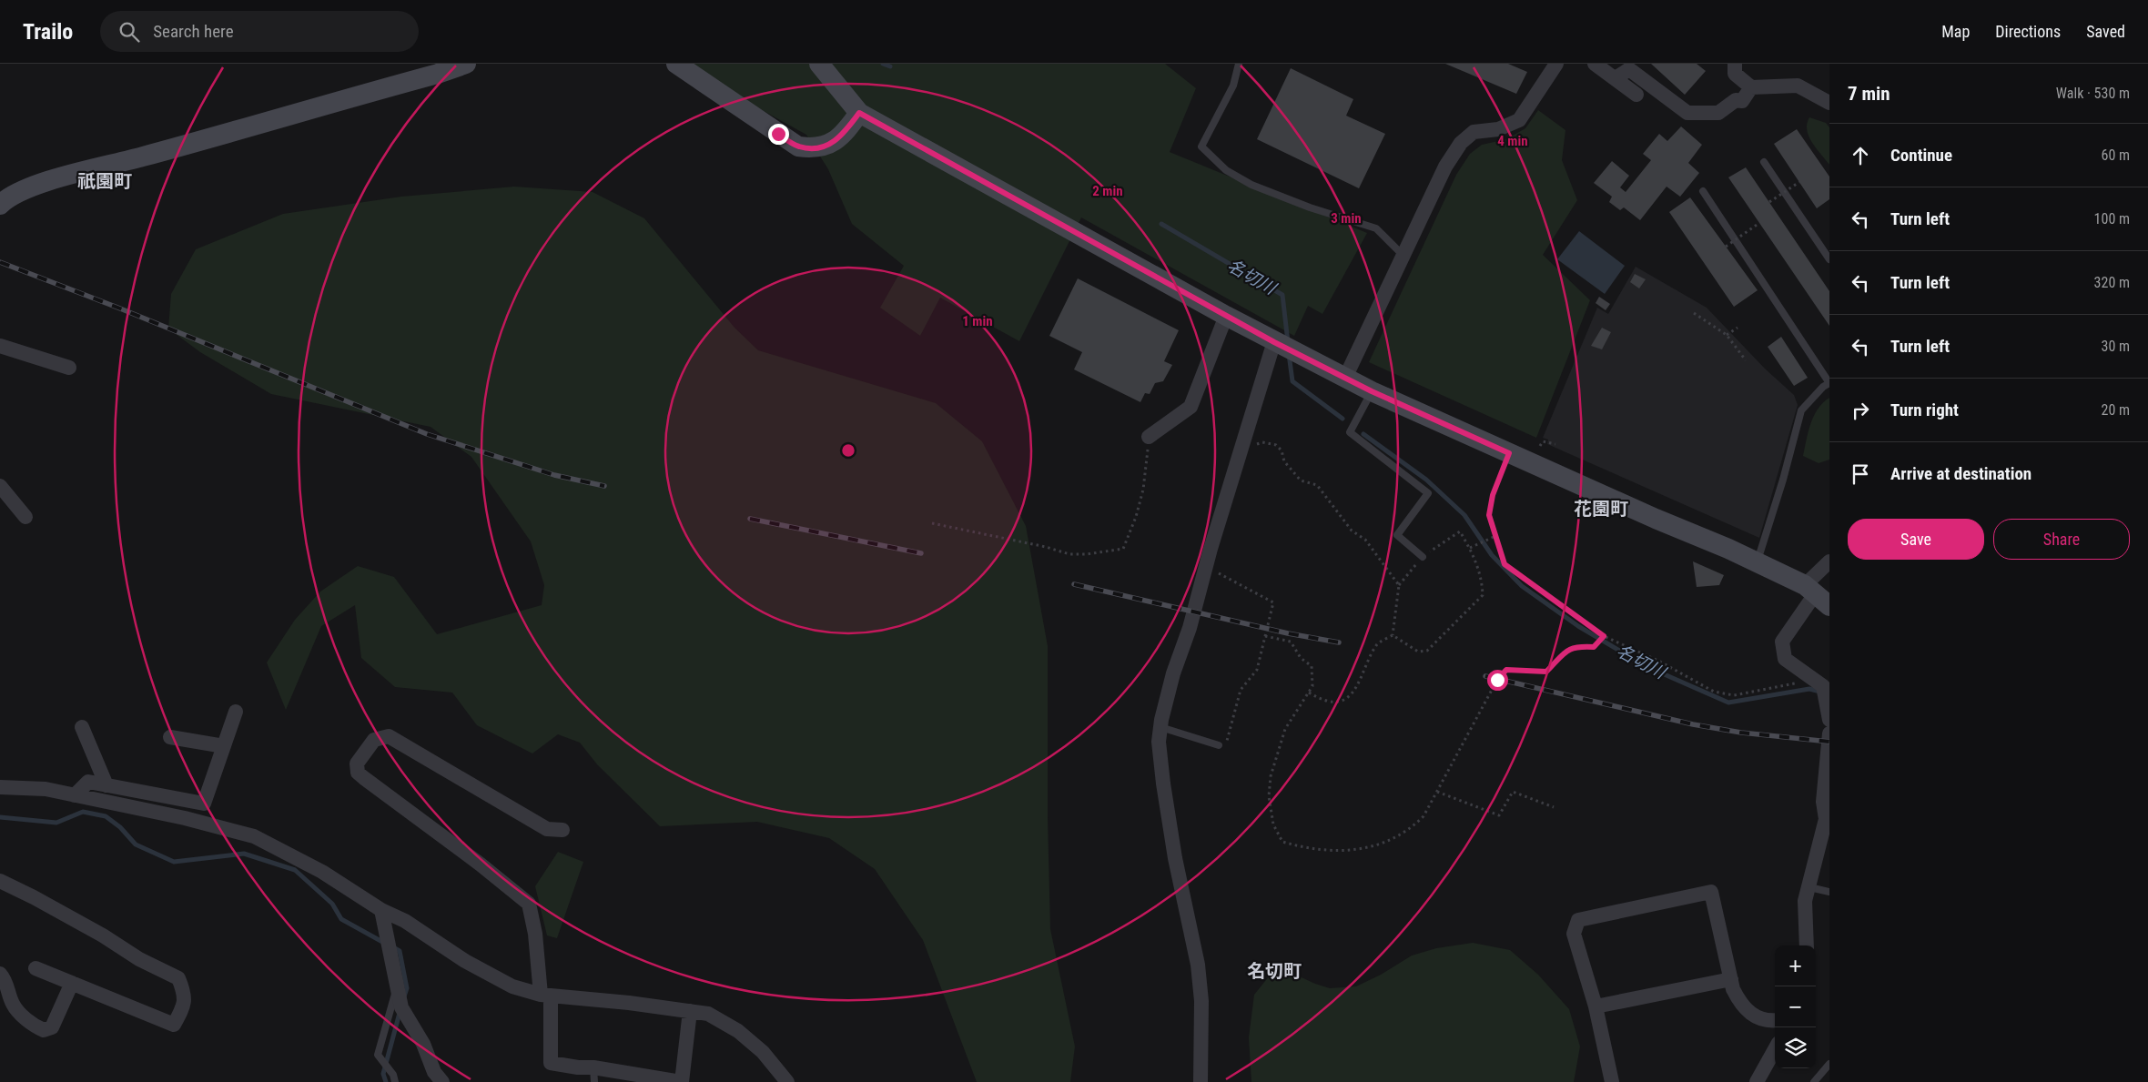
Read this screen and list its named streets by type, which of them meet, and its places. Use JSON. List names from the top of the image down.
{
  "districts": ["祇園町", "花園町", "名切町"],
  "water": ["名切川"],
  "page": {
    "header": "Trailo",
    "search": "Search here",
    "nav": ["Map", "Directions", "Saved"],
    "heading": ["7 min", "Walk · 530 m"],
    "list": [
      ["Continue", "60 m"],
      ["Turn left", "100 m"],
      ["Turn left", "320 m"],
      ["Turn left", "30 m"],
      ["Turn right", "20 m"],
      "Arrive at destination"
    ],
    "buttons": ["Save", "Share"],
    "map_buttons": ["+", "−"]
  },
  "rings": [
    "4 min",
    "2 min",
    "3 min",
    "1 min"
  ]
}
